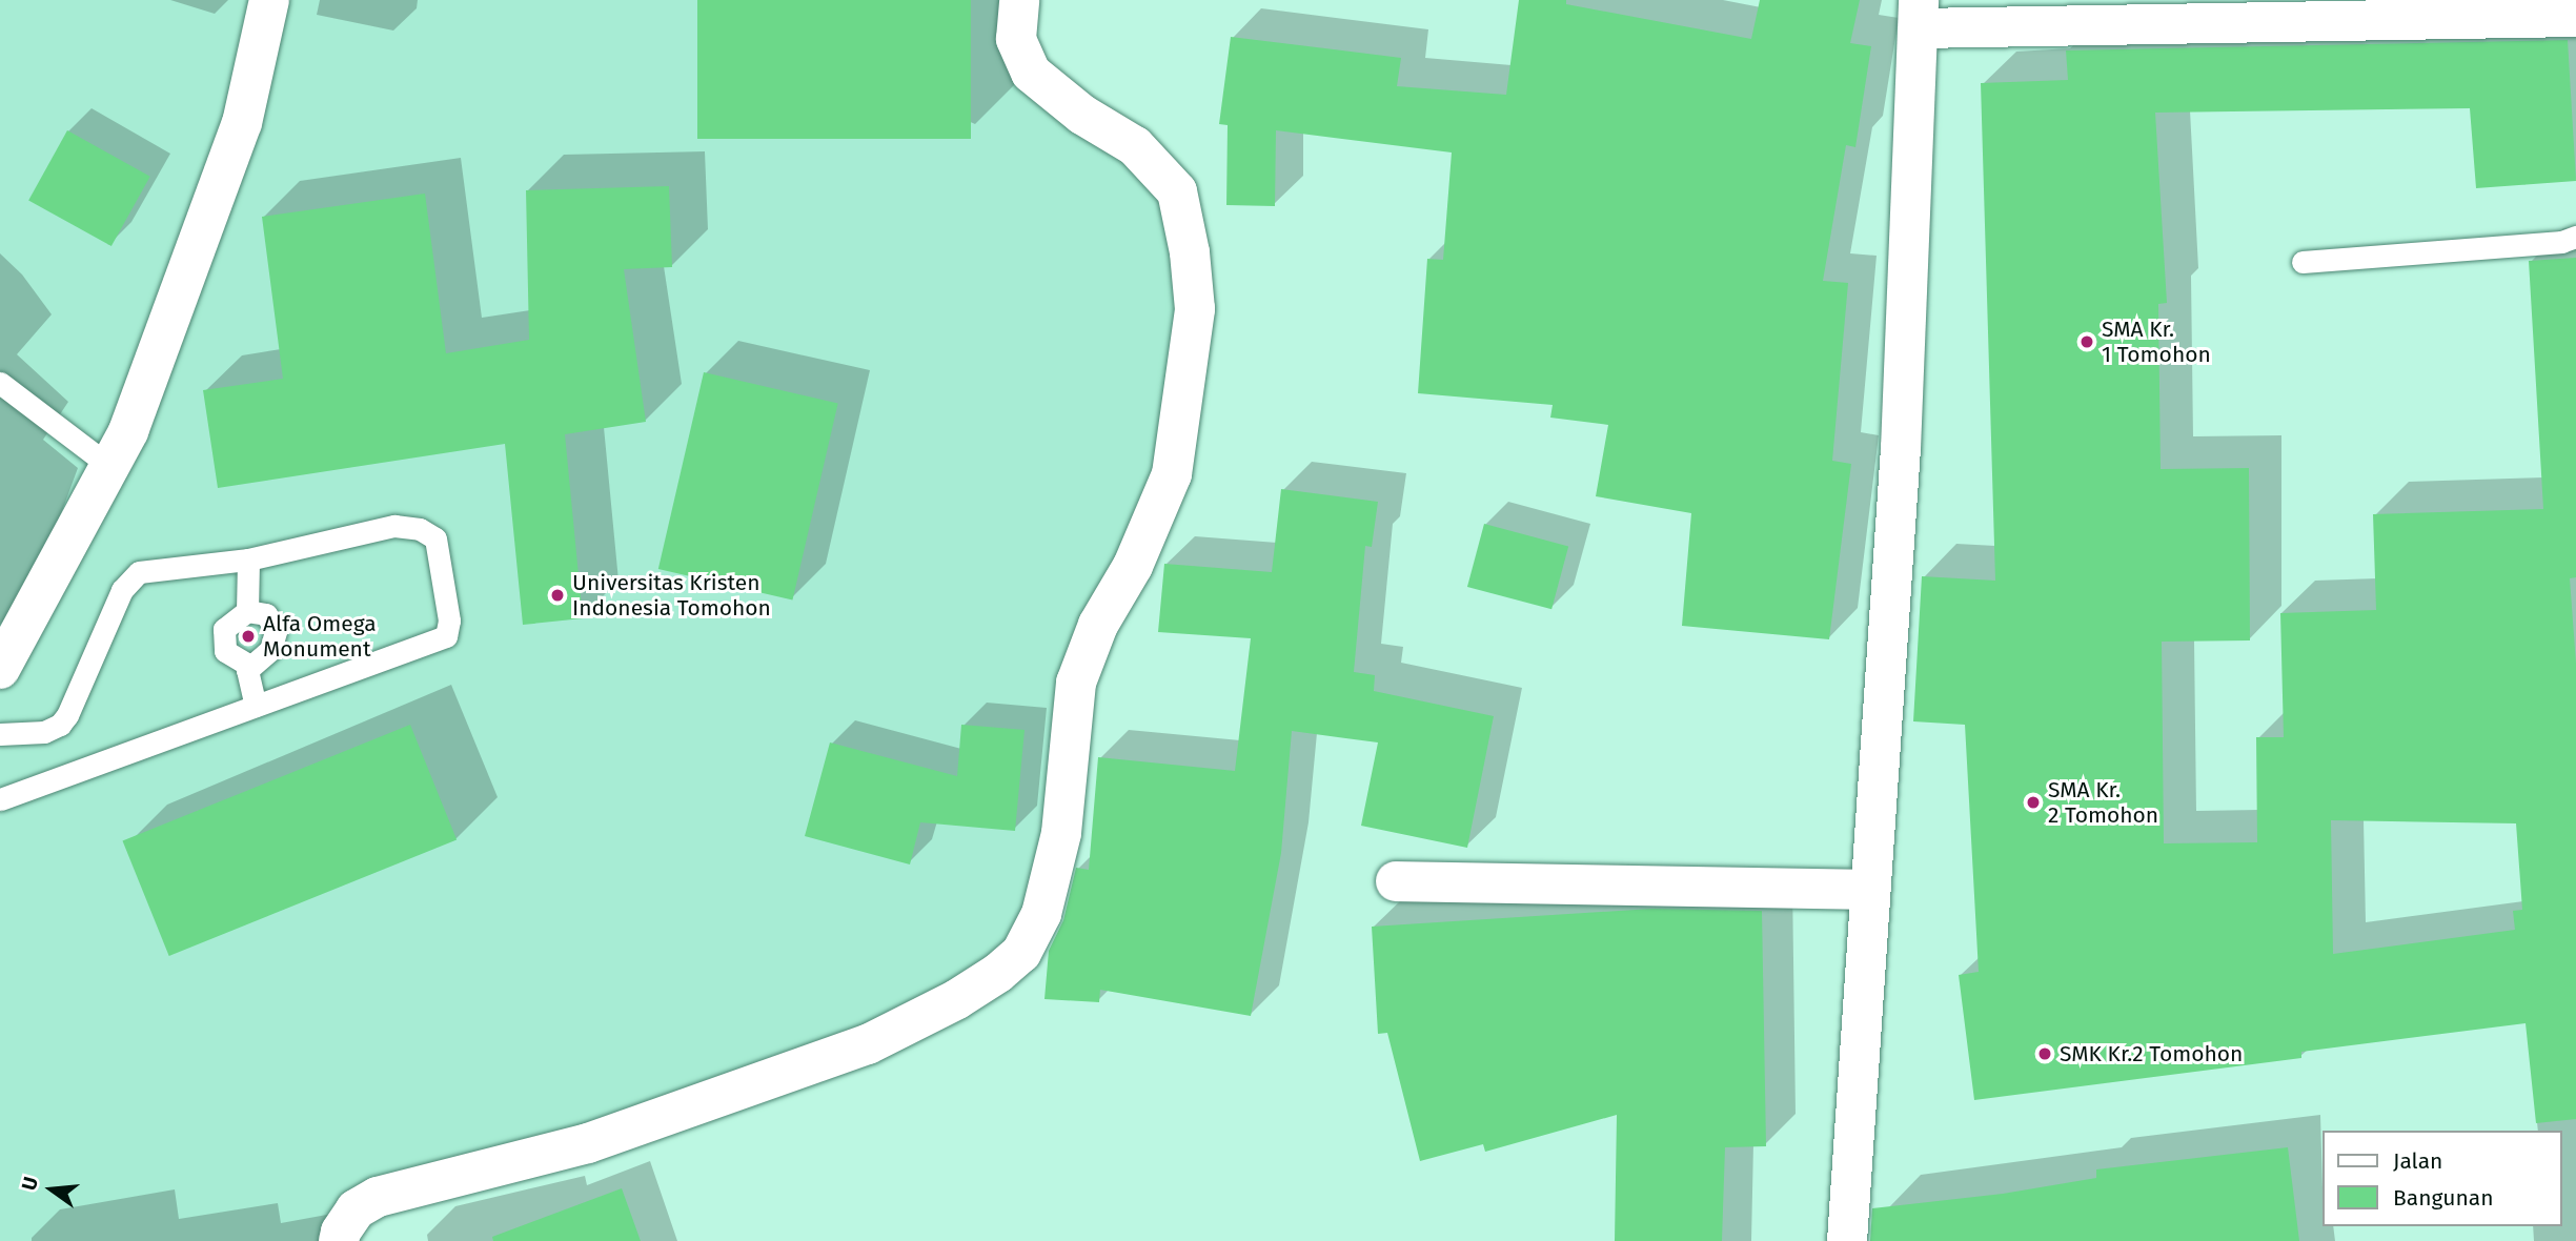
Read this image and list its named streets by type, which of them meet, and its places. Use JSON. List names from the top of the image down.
{
  "places": [
    "SMA Kr. 1 Tomohon",
    "Universitas Kristen Indonesia Tomohon",
    "Alfa Omega Monument",
    "SMA Kr. 2 Tomohon",
    "SMK Kr.2 Tomohon"
  ],
  "legend": ["Jalan", "Bangunan"],
  "north": "left"
}
